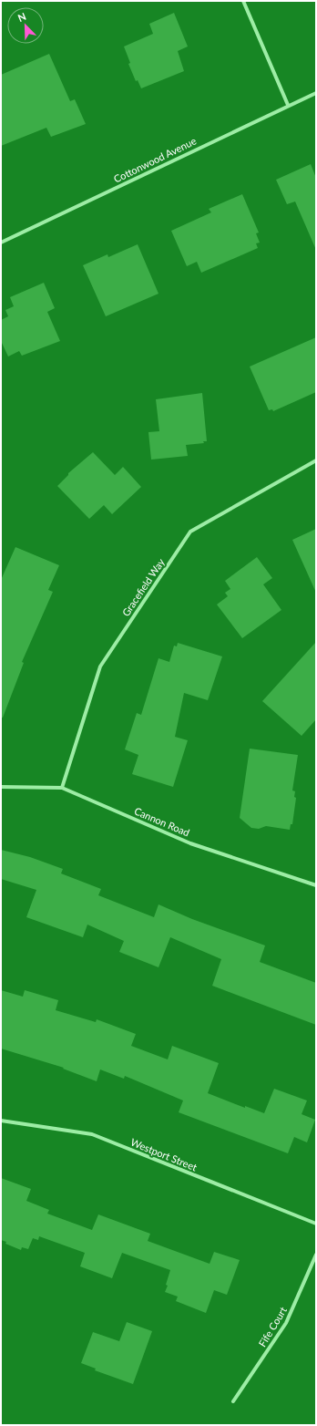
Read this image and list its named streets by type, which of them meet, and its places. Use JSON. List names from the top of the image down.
{
  "streets": {
    "street": [
      "Cottonwood Avenue",
      "Gracefield Way",
      "Cannon Road",
      "Westport Street",
      "Fife Court"
    ]
  },
  "crossings": [
    ["Gracefield Way", "Cannon Road"]
  ],
  "north": "top left"
}
